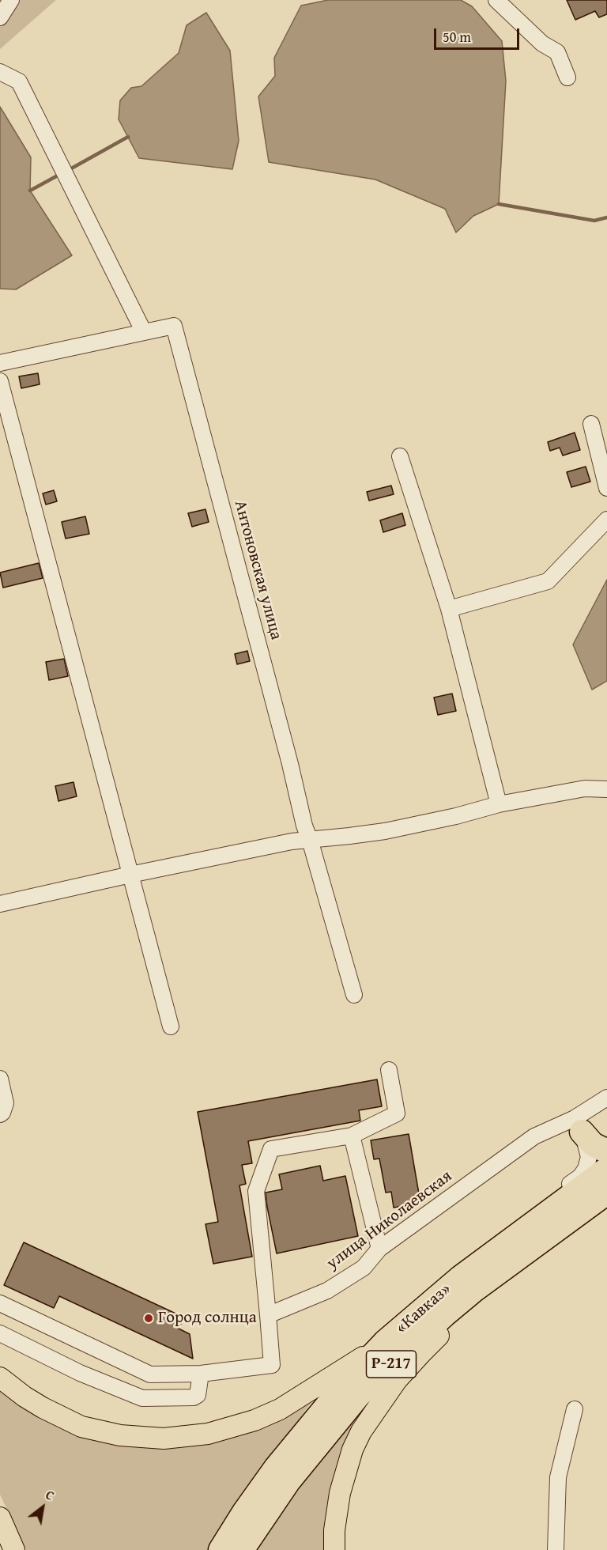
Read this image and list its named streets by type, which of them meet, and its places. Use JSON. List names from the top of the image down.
{
  "streets": {
    "highway": ["«Кавказ»", "Р-217"],
    "street": ["Антоновская улица", "улица Николаевская"]
  },
  "places": ["Город солнца"],
  "scale_bar": "50 m",
  "north": "top right"
}
